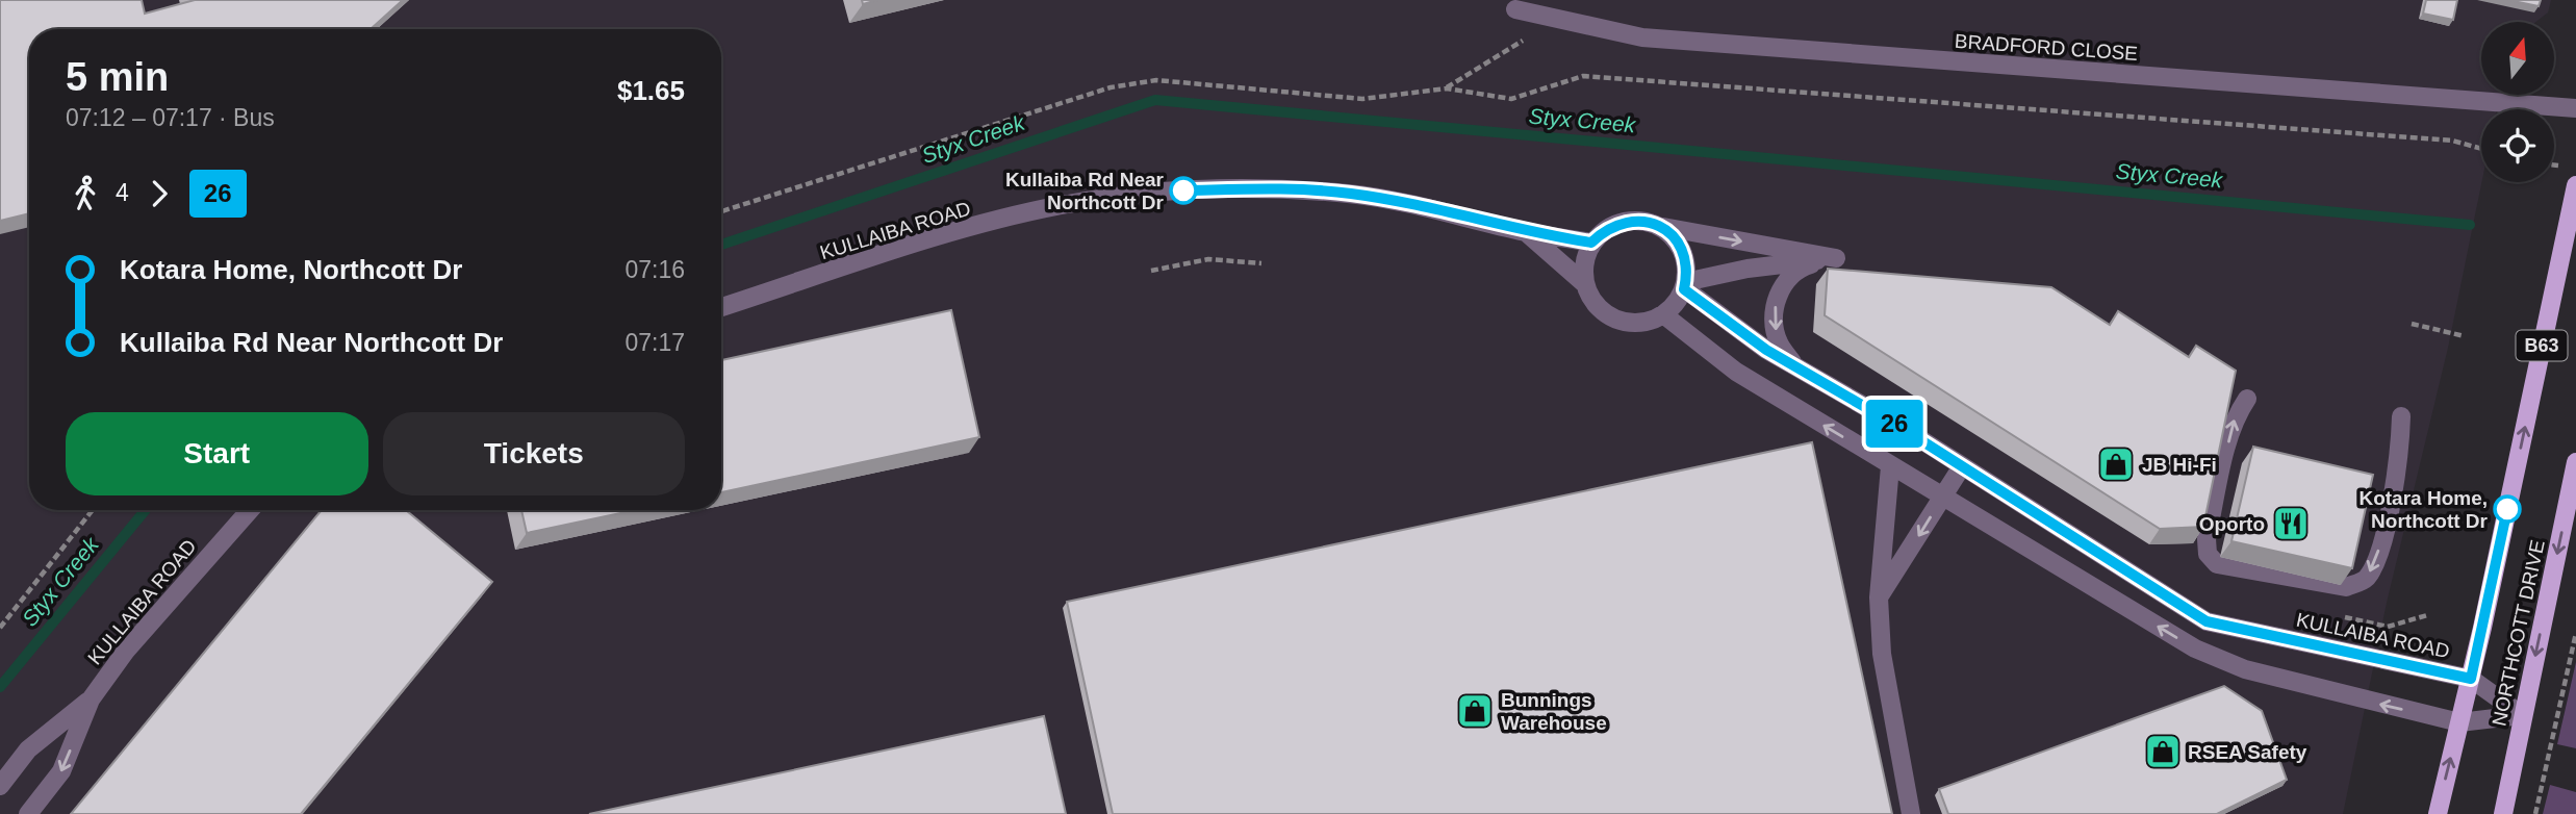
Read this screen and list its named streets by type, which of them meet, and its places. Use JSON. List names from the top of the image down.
{
  "streets": {
    "main road": ["B63", "NORTHCOTT DRIVE"],
    "street": ["BRADFORD CLOSE", "KULLAIBA ROAD"]
  },
  "crossings": [
    ["KULLAIBA ROAD", "NORTHCOTT DRIVE"]
  ],
  "water": ["Styx Creek"],
  "places": {
    "other": ["Kullaiba Rd Near Northcott Dr", "Kotara Home, Northcott Dr"],
    "shop": ["JB Hi-Fi", "Bunnings Warehouse", "RSEA Safety"],
    "restaurant": ["Oporto"]
  },
  "lines": ["bus line 26"],
  "north": "top",
  "page": {
    "on_map": "26",
    "heading": ["5 min", "07:12 – 07:17 · Bus", "$1.65"],
    "legs": ["4", "26"],
    "list": [
      {
        "name": "Kotara Home, Northcott Dr",
        "value": "07:16"
      },
      {
        "name": "Kullaiba Rd Near Northcott Dr",
        "value": "07:17"
      }
    ],
    "buttons": ["Start", "Tickets"]
  }
}
